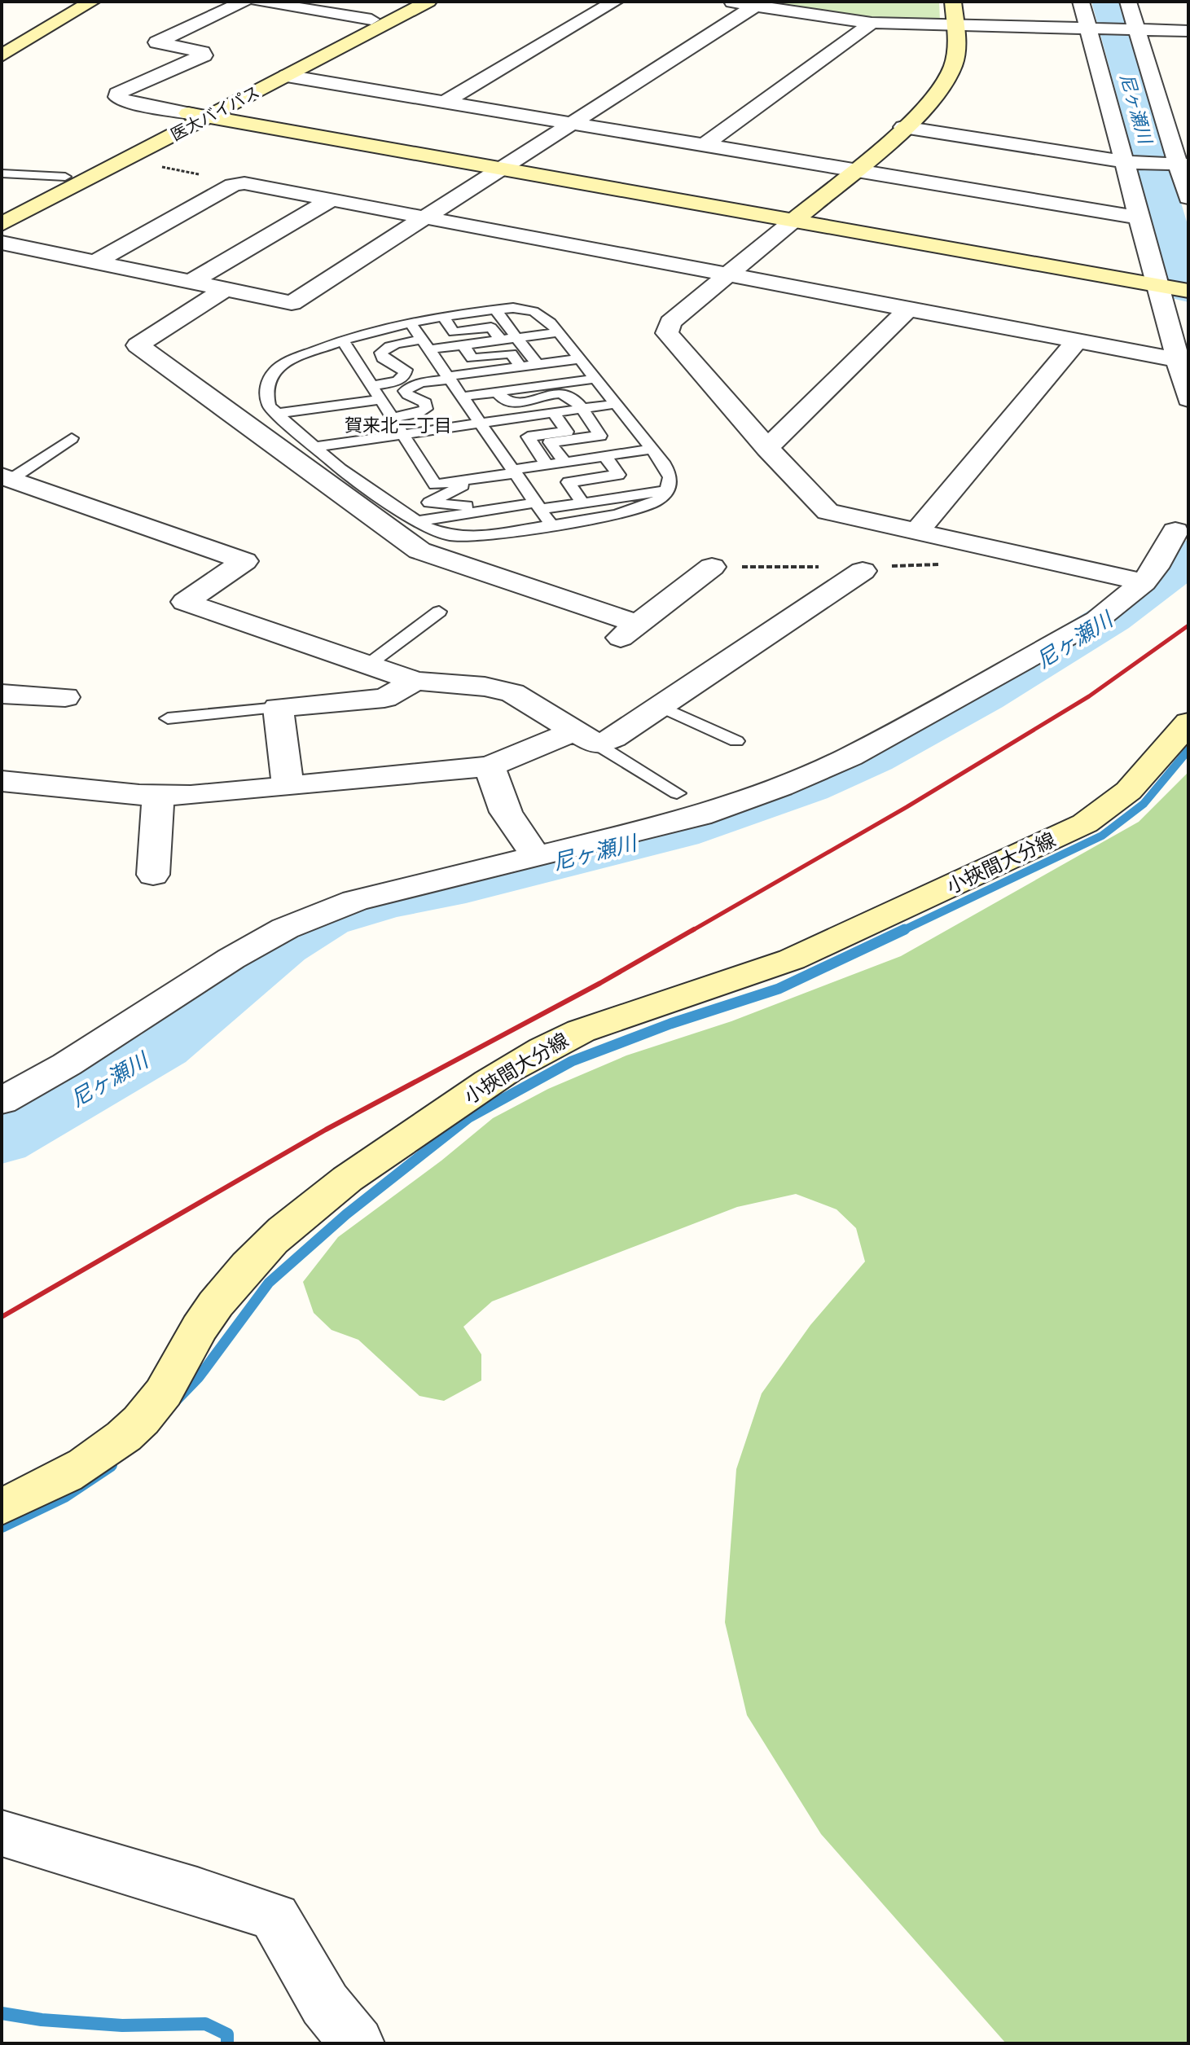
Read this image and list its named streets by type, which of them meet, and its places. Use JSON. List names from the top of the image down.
{
  "streets": {
    "main road": ["医大バイパス", "小挾間大分線"]
  },
  "districts": ["賀来北一丁目"],
  "water": ["尼ヶ瀬川"]
}
